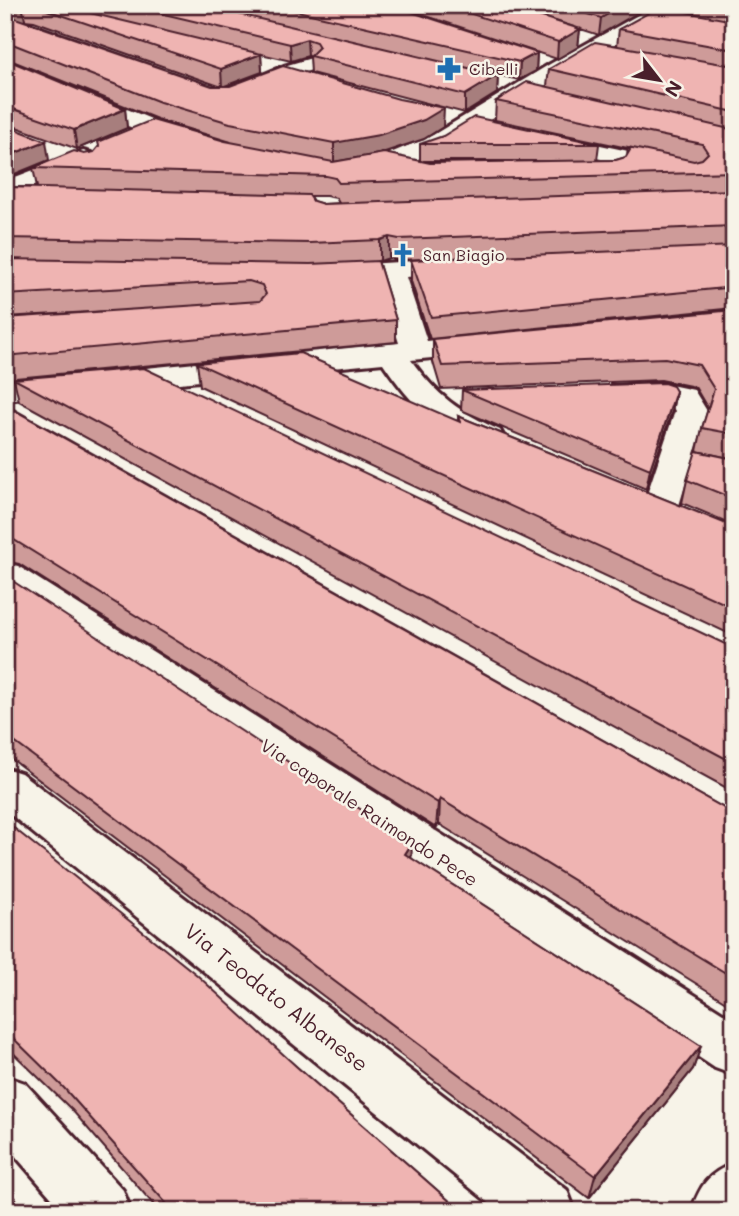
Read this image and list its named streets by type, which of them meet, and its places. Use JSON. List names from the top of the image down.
{
  "streets": {
    "street": ["Via caporale Raimondo Pece", "Via Teodato Albanese"]
  },
  "places": {
    "pharmacy": ["Cibelli"],
    "church": ["San Biagio"]
  },
  "north": "bottom right"
}
